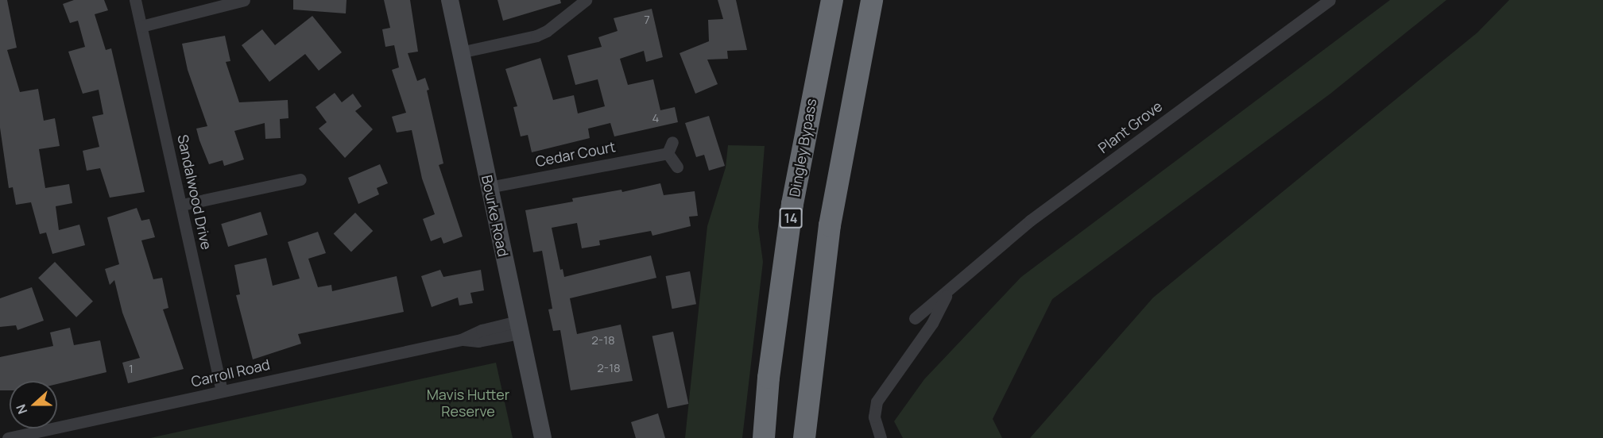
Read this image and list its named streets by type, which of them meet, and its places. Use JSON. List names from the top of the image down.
{
  "streets": {
    "highway": ["Dingley Bypass", "14"],
    "main road": ["Bourke Road"],
    "street": [
      "Plant Grove",
      "Cedar Court",
      "Sandalwood Drive",
      "Carroll Road"
    ]
  },
  "crossings": [
    ["Cedar Court", "Bourke Road"],
    ["Sandalwood Drive", "Carroll Road"],
    ["Bourke Road", "Carroll Road"]
  ],
  "parks": ["Mavis Hutter Reserve"],
  "house_numbers": [
    "7",
    "4",
    "2-18",
    "2-18",
    "1"
  ],
  "north": "left"
}
